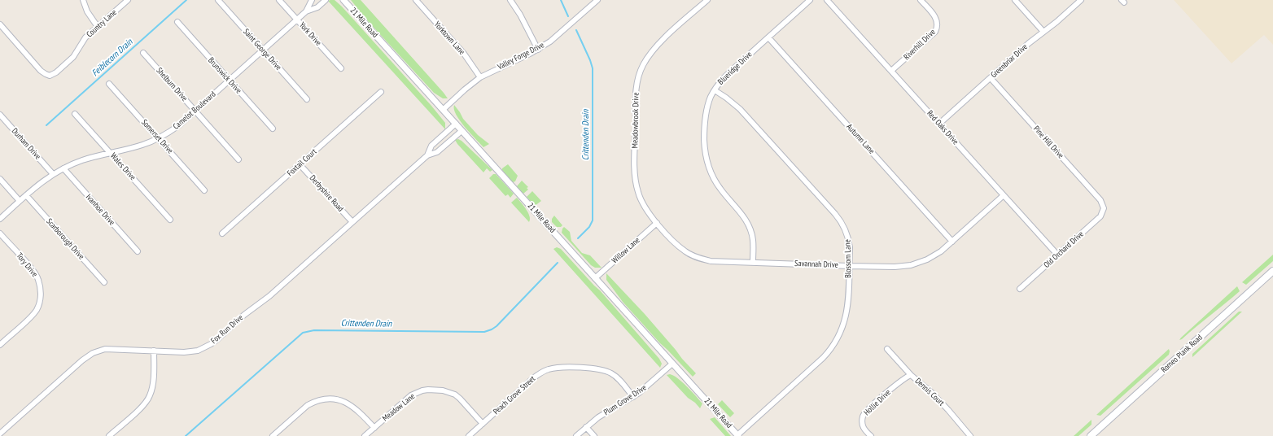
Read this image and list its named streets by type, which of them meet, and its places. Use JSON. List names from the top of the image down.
{
  "streets": {
    "main road": ["Romeo Plank Road"],
    "street": [
      "21 Mile Road",
      "Country Lane",
      "York Drive",
      "Yorktown Lane",
      "Riverhill Drive",
      "Saint George Drive",
      "Valley Forge Drive",
      "Greenbriar Drive",
      "Blueridge Drive",
      "Brunswick Drive",
      "Shelburn Drive",
      "Camelot Boulevard",
      "Meadowbrook Drive",
      "Red Oaks Drive",
      "Somerset Drive",
      "Autumn Lane",
      "Pine Hill Drive",
      "Durham Drive",
      "Foxtail Court",
      "Wales Drive",
      "Derbyshire Road",
      "Ivanhoe Drive",
      "Scarborough Drive",
      "Old Orchard Drive",
      "Willow Lane",
      "Blossom Lane",
      "Savannah Drive",
      "Tory Drive",
      "Fox Run Drive",
      "Dennis Court",
      "Peach Grove Street",
      "Plum Grove Drive",
      "Hollie Drive",
      "Meadow Lane"
    ]
  },
  "crossings": [
    ["21 Mile Road", "Valley Forge Drive"],
    ["21 Mile Road", "Willow Lane"],
    ["21 Mile Road", "Blossom Lane"],
    ["21 Mile Road", "Fox Run Drive"],
    ["21 Mile Road", "Plum Grove Drive"],
    ["York Drive", "Camelot Boulevard"],
    ["Yorktown Lane", "Valley Forge Drive"],
    ["Riverhill Drive", "Red Oaks Drive"],
    ["Saint George Drive", "Camelot Boulevard"],
    ["Greenbriar Drive", "Red Oaks Drive"],
    ["Greenbriar Drive", "Pine Hill Drive"],
    ["Blueridge Drive", "Autumn Lane"],
    ["Blueridge Drive", "Blossom Lane"],
    ["Blueridge Drive", "Savannah Drive"],
    ["Brunswick Drive", "Camelot Boulevard"],
    ["Shelburn Drive", "Camelot Boulevard"],
    ["Camelot Boulevard", "Somerset Drive"],
    ["Camelot Boulevard", "Durham Drive"],
    ["Camelot Boulevard", "Wales Drive"],
    ["Camelot Boulevard", "Ivanhoe Drive"],
    ["Camelot Boulevard", "Scarborough Drive"],
    ["Meadowbrook Drive", "Willow Lane"],
    ["Meadowbrook Drive", "Savannah Drive"],
    ["Red Oaks Drive", "Old Orchard Drive"],
    ["Red Oaks Drive", "Savannah Drive"],
    ["Autumn Lane", "Savannah Drive"],
    ["Pine Hill Drive", "Old Orchard Drive"],
    ["Foxtail Court", "Derbyshire Road"],
    ["Derbyshire Road", "Fox Run Drive"],
    ["Willow Lane", "Savannah Drive"],
    ["Blossom Lane", "Savannah Drive"],
    ["Dennis Court", "Hollie Drive"],
    ["Peach Grove Street", "Plum Grove Drive"],
    ["Peach Grove Street", "Meadow Lane"]
  ],
  "water": ["Feiblecorn Drain", "Crittenden Drain"]
}
